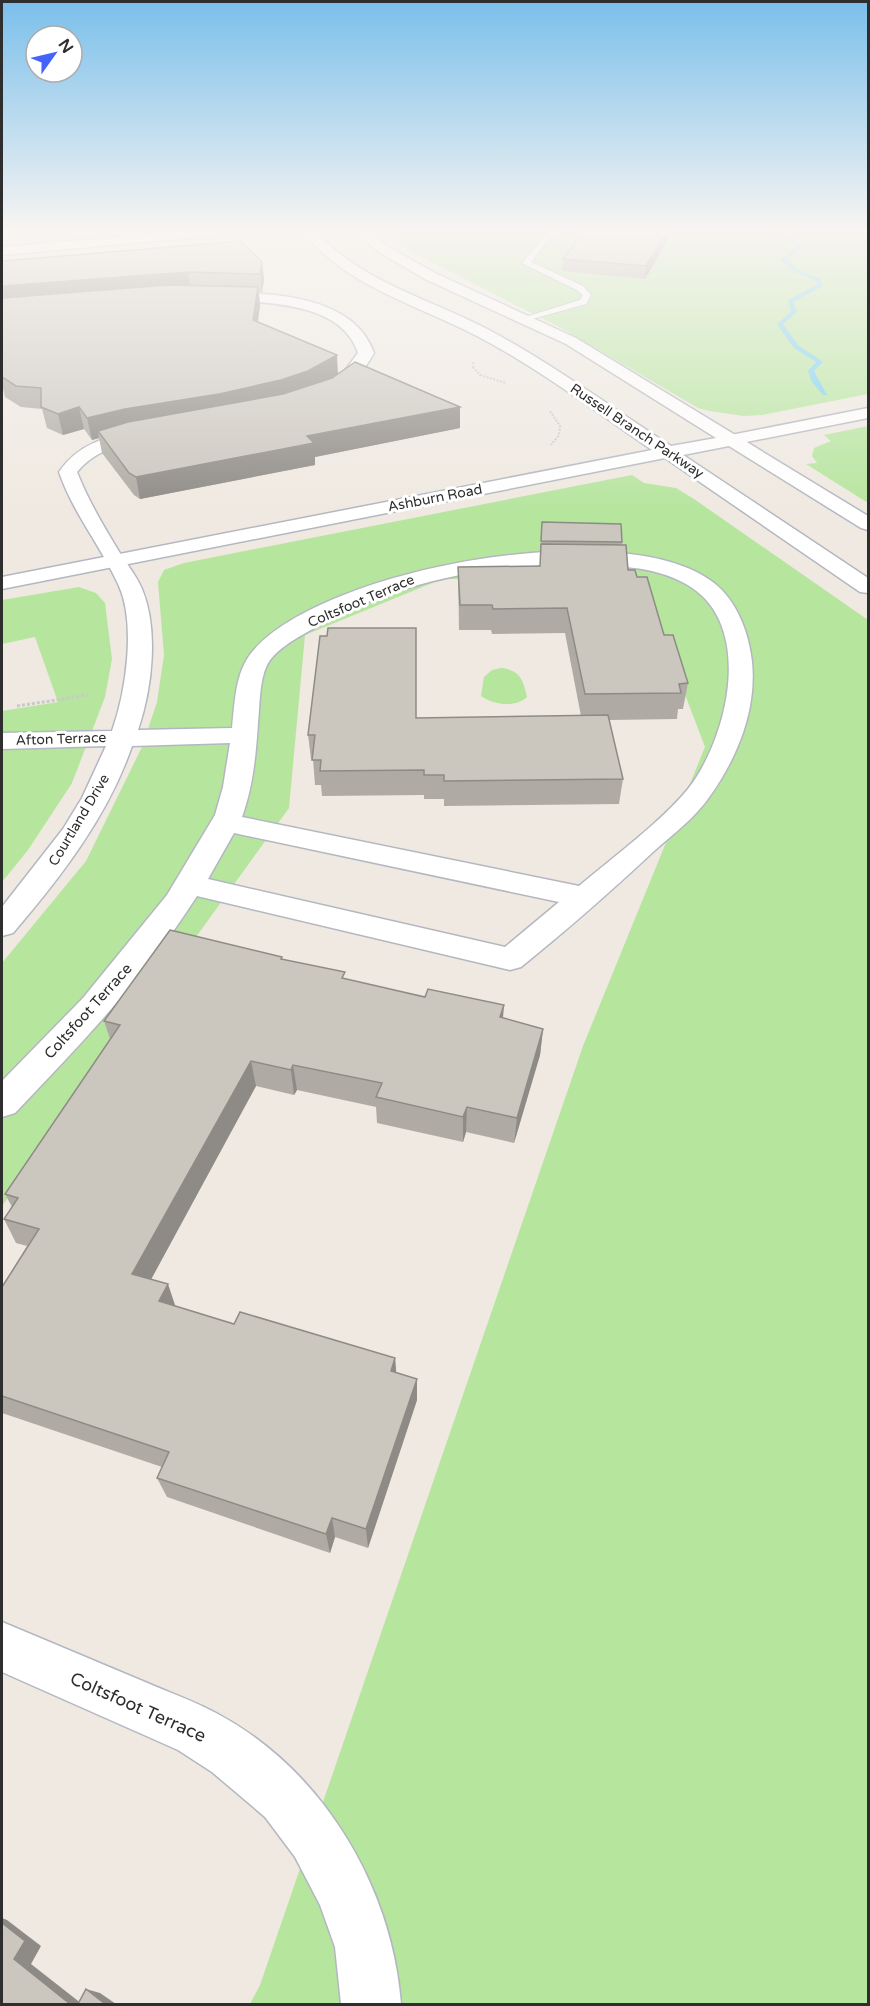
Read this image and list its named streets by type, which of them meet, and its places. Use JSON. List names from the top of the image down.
{
  "streets": {
    "street": [
      "Russell Branch Parkway",
      "Ashburn Road",
      "Coltsfoot Terrace",
      "Afton Terrace",
      "Courtland Drive"
    ]
  },
  "crossings": [
    ["Russell Branch Parkway", "Ashburn Road"],
    ["Ashburn Road", "Courtland Drive"],
    ["Afton Terrace", "Courtland Drive"]
  ],
  "north": "top right"
}
